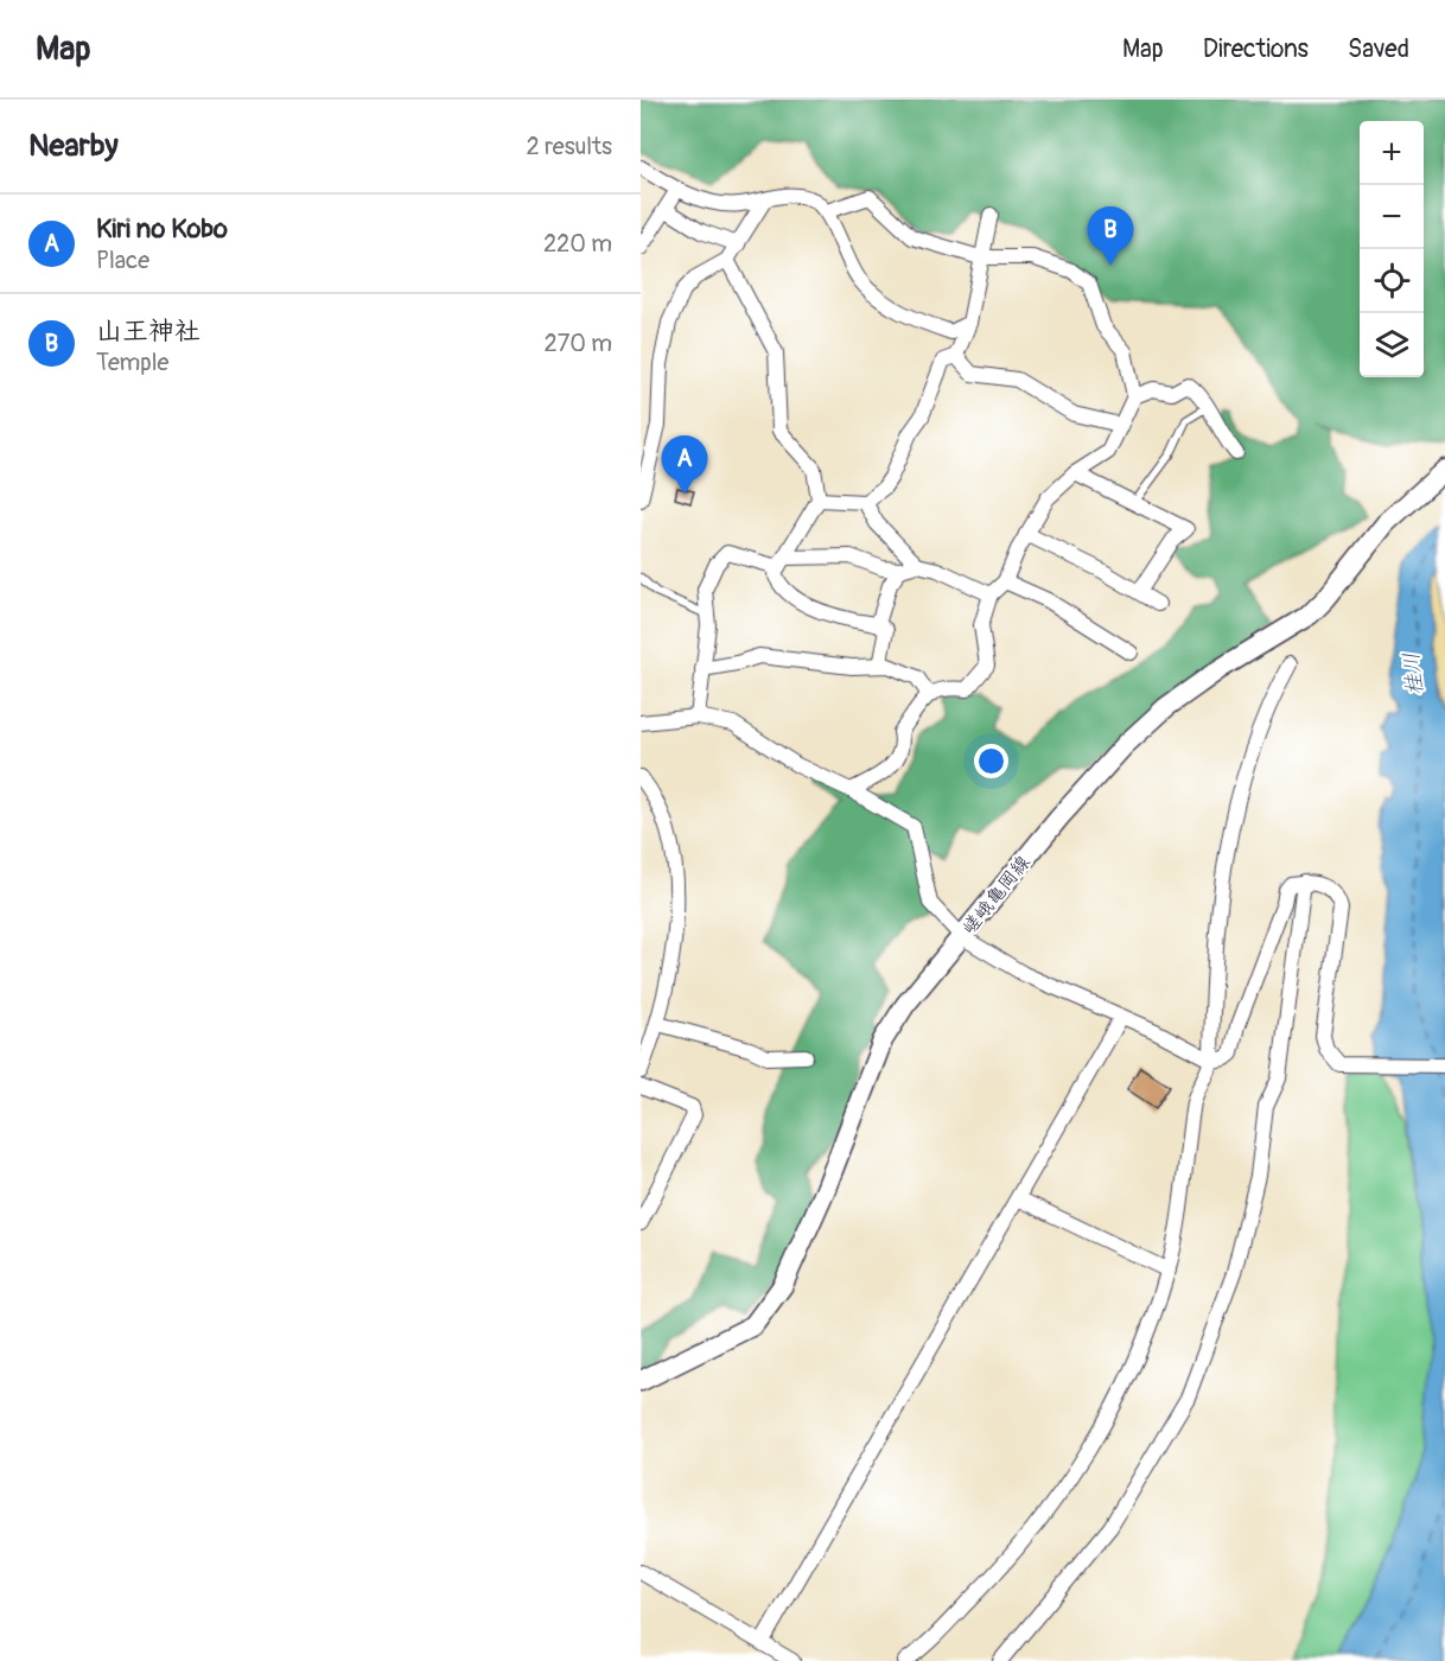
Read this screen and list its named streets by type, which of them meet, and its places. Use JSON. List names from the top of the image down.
{
  "streets": {
    "main road": ["嵯峨亀岡線"]
  },
  "water": ["桂川"],
  "page": {
    "header": "Map",
    "nav": ["Map", "Directions", "Saved"],
    "heading": ["Nearby", "2 results"],
    "map_buttons": ["+", "−"],
    "list": [
      {
        "mark": "A",
        "name": "Kiri no Kobo",
        "note": "Place",
        "value": "220 m"
      },
      {
        "mark": "B",
        "name": "山王神社",
        "note": "Temple",
        "value": "270 m"
      }
    ],
    "pins": ["B", "A"]
  }
}
